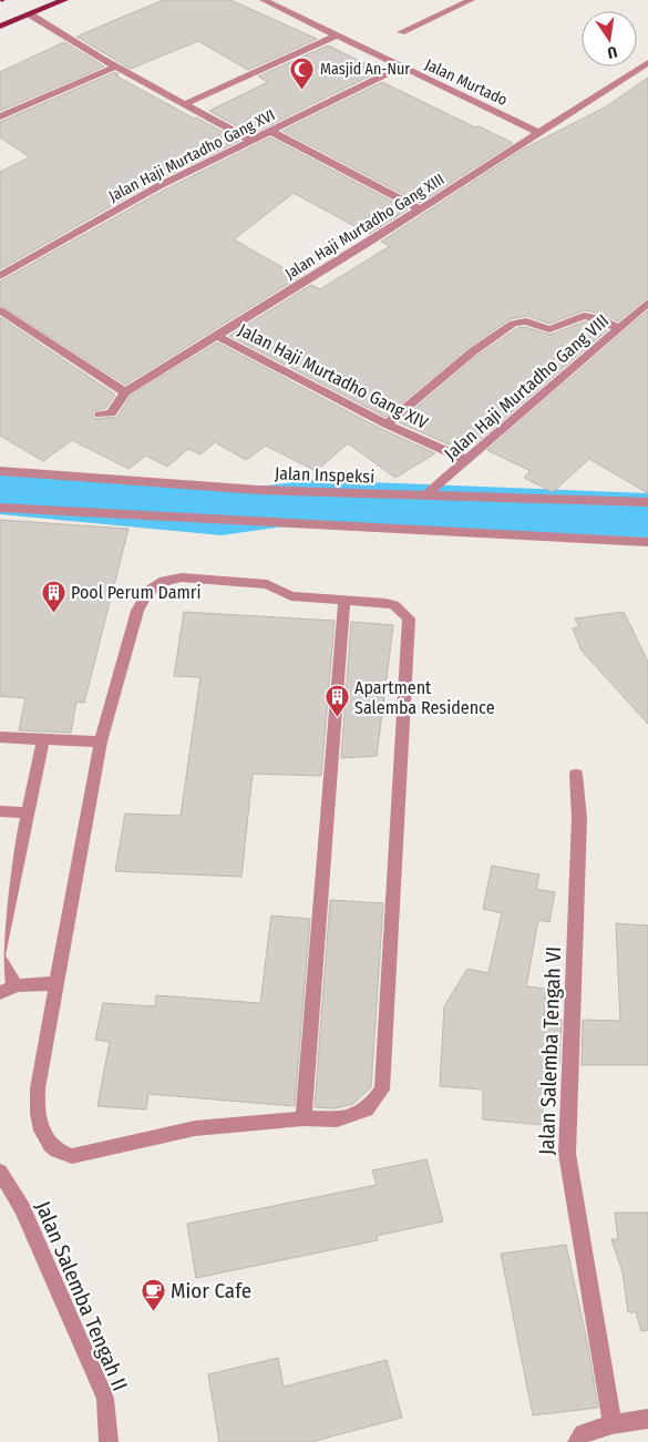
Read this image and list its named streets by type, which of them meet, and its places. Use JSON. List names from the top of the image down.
{
  "streets": {
    "street": [
      "Jalan Murtado",
      "Jalan Haji Murtadho Gang XVI",
      "Jalan Haji Murtadho Gang XIII",
      "Jalan Haji Murtadho Gang XIV",
      "Jalan Haji Murtadho Gang VIII",
      "Jalan Inspeksi",
      "Jalan Salemba Tengah VI",
      "Jalan Salemba Tengah II"
    ]
  },
  "crossings": [
    ["Jalan Murtado", "Jalan Haji Murtadho Gang XVI"],
    ["Jalan Murtado", "Jalan Haji Murtadho Gang XIII"],
    ["Jalan Haji Murtadho Gang XIII", "Jalan Haji Murtadho Gang XIV"],
    ["Jalan Haji Murtadho Gang XIV", "Jalan Haji Murtadho Gang VIII"],
    ["Jalan Haji Murtadho Gang VIII", "Jalan Inspeksi"]
  ],
  "places": {
    "mosque": ["Masjid An-Nur"],
    "building": ["Pool Perum Damri", "Apartment Salemba Residence"],
    "cafe": ["Mior Cafe"]
  },
  "north": "bottom"
}
